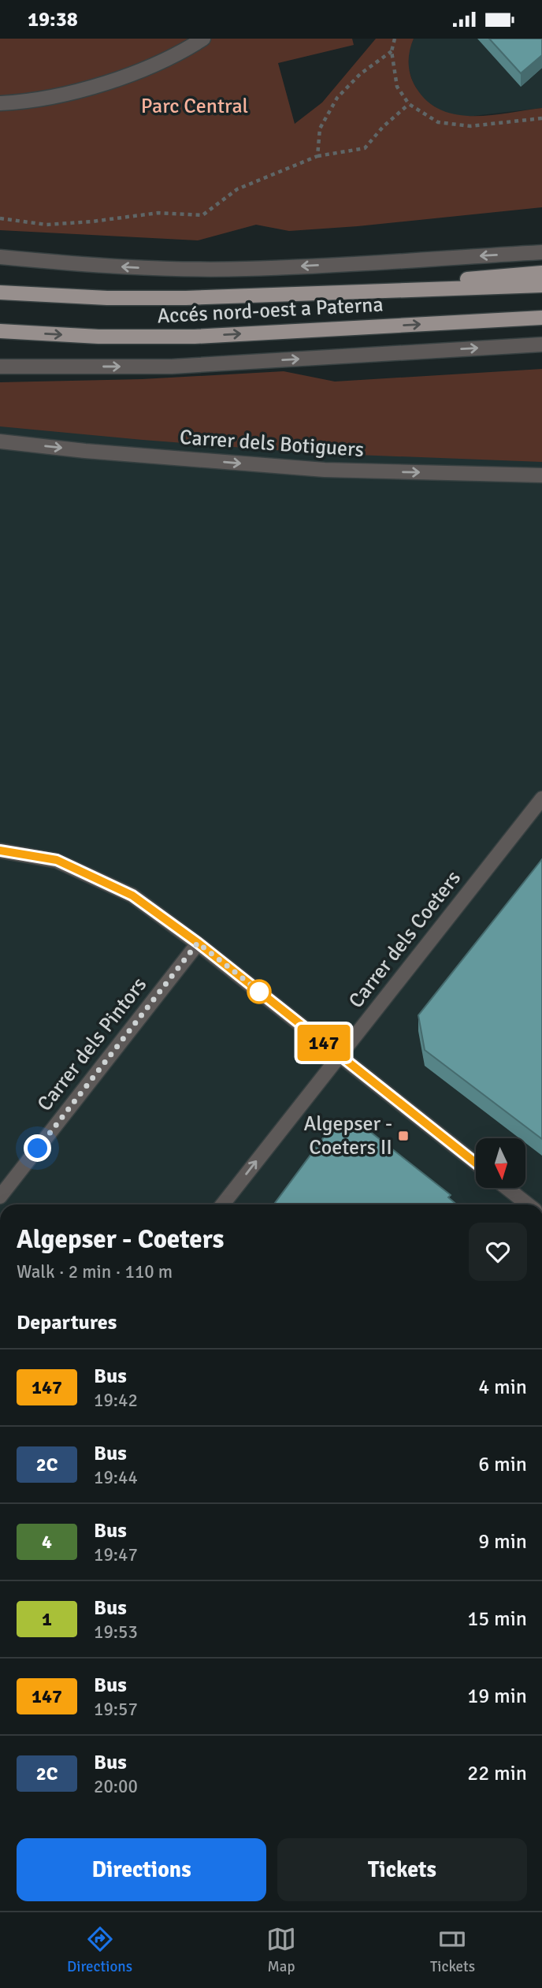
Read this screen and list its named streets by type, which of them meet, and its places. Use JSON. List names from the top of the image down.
{
  "streets": {
    "main road": ["Accés nord-oest a Paterna"],
    "street": ["Carrer dels Botiguers", "Carrer dels Coeters", "Carrer dels Pintors"]
  },
  "one_way": ["Carrer dels Coeters"],
  "parks": ["Parc Central"],
  "places": {
    "transit": ["Algepser - Coeters II"]
  },
  "lines": ["bus line 147"],
  "north": "bottom",
  "page": {
    "status": "19:38",
    "on_map": "147",
    "heading": [
      ["Algepser - Coeters", "Walk · 2 min · 110 m"],
      "Departures"
    ],
    "list": [
      {
        "mark": "147",
        "name": "Bus",
        "note": "19:42",
        "value": "4 min"
      },
      {
        "mark": "2C",
        "name": "Bus",
        "note": "19:44",
        "value": "6 min"
      },
      {
        "mark": "4",
        "name": "Bus",
        "note": "19:47",
        "value": "9 min"
      },
      {
        "mark": "1",
        "name": "Bus",
        "note": "19:53",
        "value": "15 min"
      },
      {
        "mark": "147",
        "name": "Bus",
        "note": "19:57",
        "value": "19 min"
      },
      {
        "mark": "2C",
        "name": "Bus",
        "note": "20:00",
        "value": "22 min"
      }
    ],
    "buttons": ["Directions", "Tickets"],
    "tabs": ["Directions", "Map", "Tickets"]
  }
}
